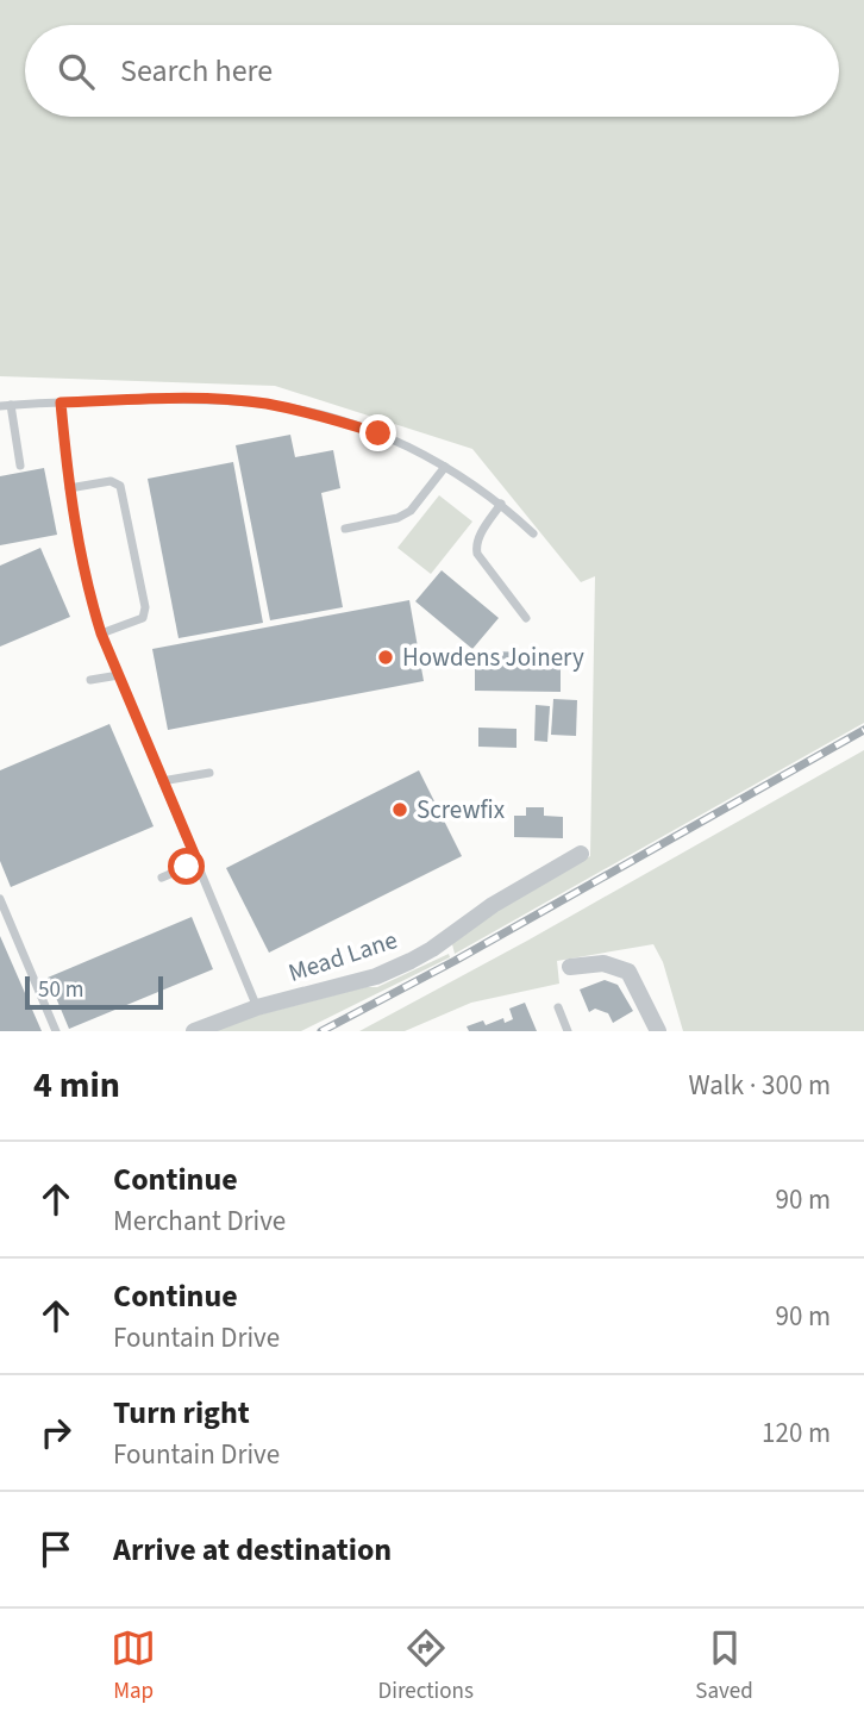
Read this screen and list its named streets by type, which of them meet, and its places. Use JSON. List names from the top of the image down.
{
  "streets": {
    "street": ["Mead Lane"]
  },
  "places": ["Howdens Joinery", "Screwfix"],
  "scale_bar": "50 m",
  "page": {
    "search": "Search here",
    "scale": "50 m",
    "heading": ["4 min", "Walk · 300 m"],
    "list": [
      ["Continue", "Merchant Drive", "90 m"],
      ["Continue", "Fountain Drive", "90 m"],
      ["Turn right", "Fountain Drive", "120 m"],
      "Arrive at destination"
    ],
    "nav": ["Map", "Directions", "Saved"]
  }
}
